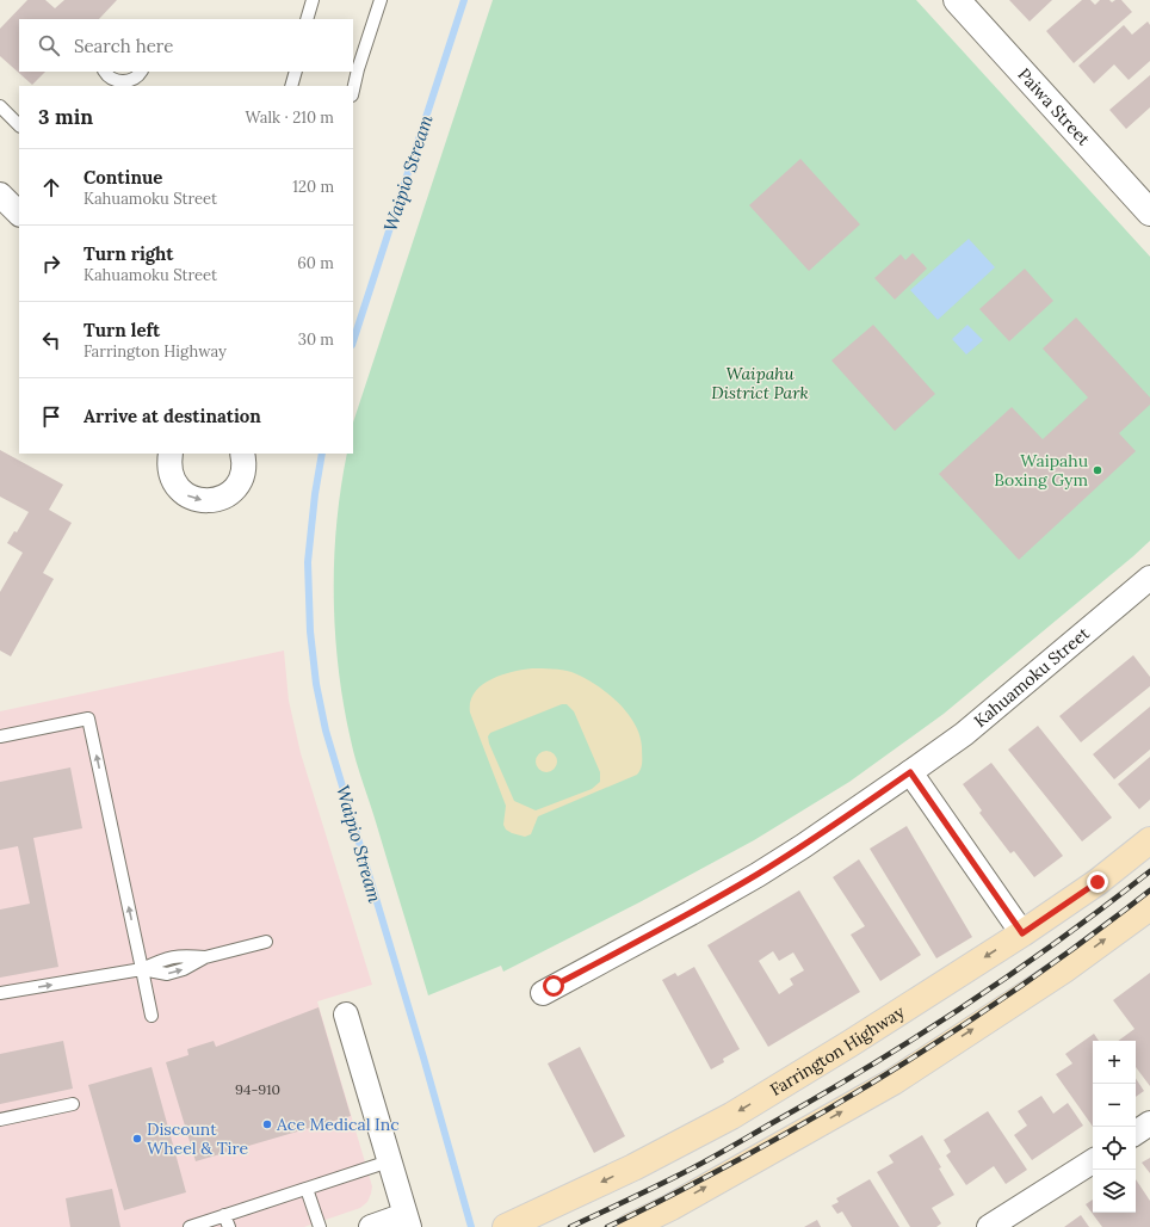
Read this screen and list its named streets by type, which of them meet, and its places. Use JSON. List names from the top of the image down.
{
  "streets": {
    "main road": ["Farrington Highway"],
    "street": ["Paiwa Street", "Kahuamoku Street"]
  },
  "water": ["Waipio Stream"],
  "parks": ["Waipahu District Park"],
  "places": ["Waipahu Boxing Gym", "Ace Medical Inc", "Discount Wheel & Tire"],
  "house_numbers": ["94-910"],
  "page": {
    "search": "Search here",
    "heading": ["3 min", "Walk · 210 m"],
    "list": [
      ["Continue", "Kahuamoku Street", "120 m"],
      ["Turn right", "Kahuamoku Street", "60 m"],
      ["Turn left", "Farrington Highway", "30 m"],
      "Arrive at destination"
    ],
    "map_buttons": ["+", "−"]
  }
}
